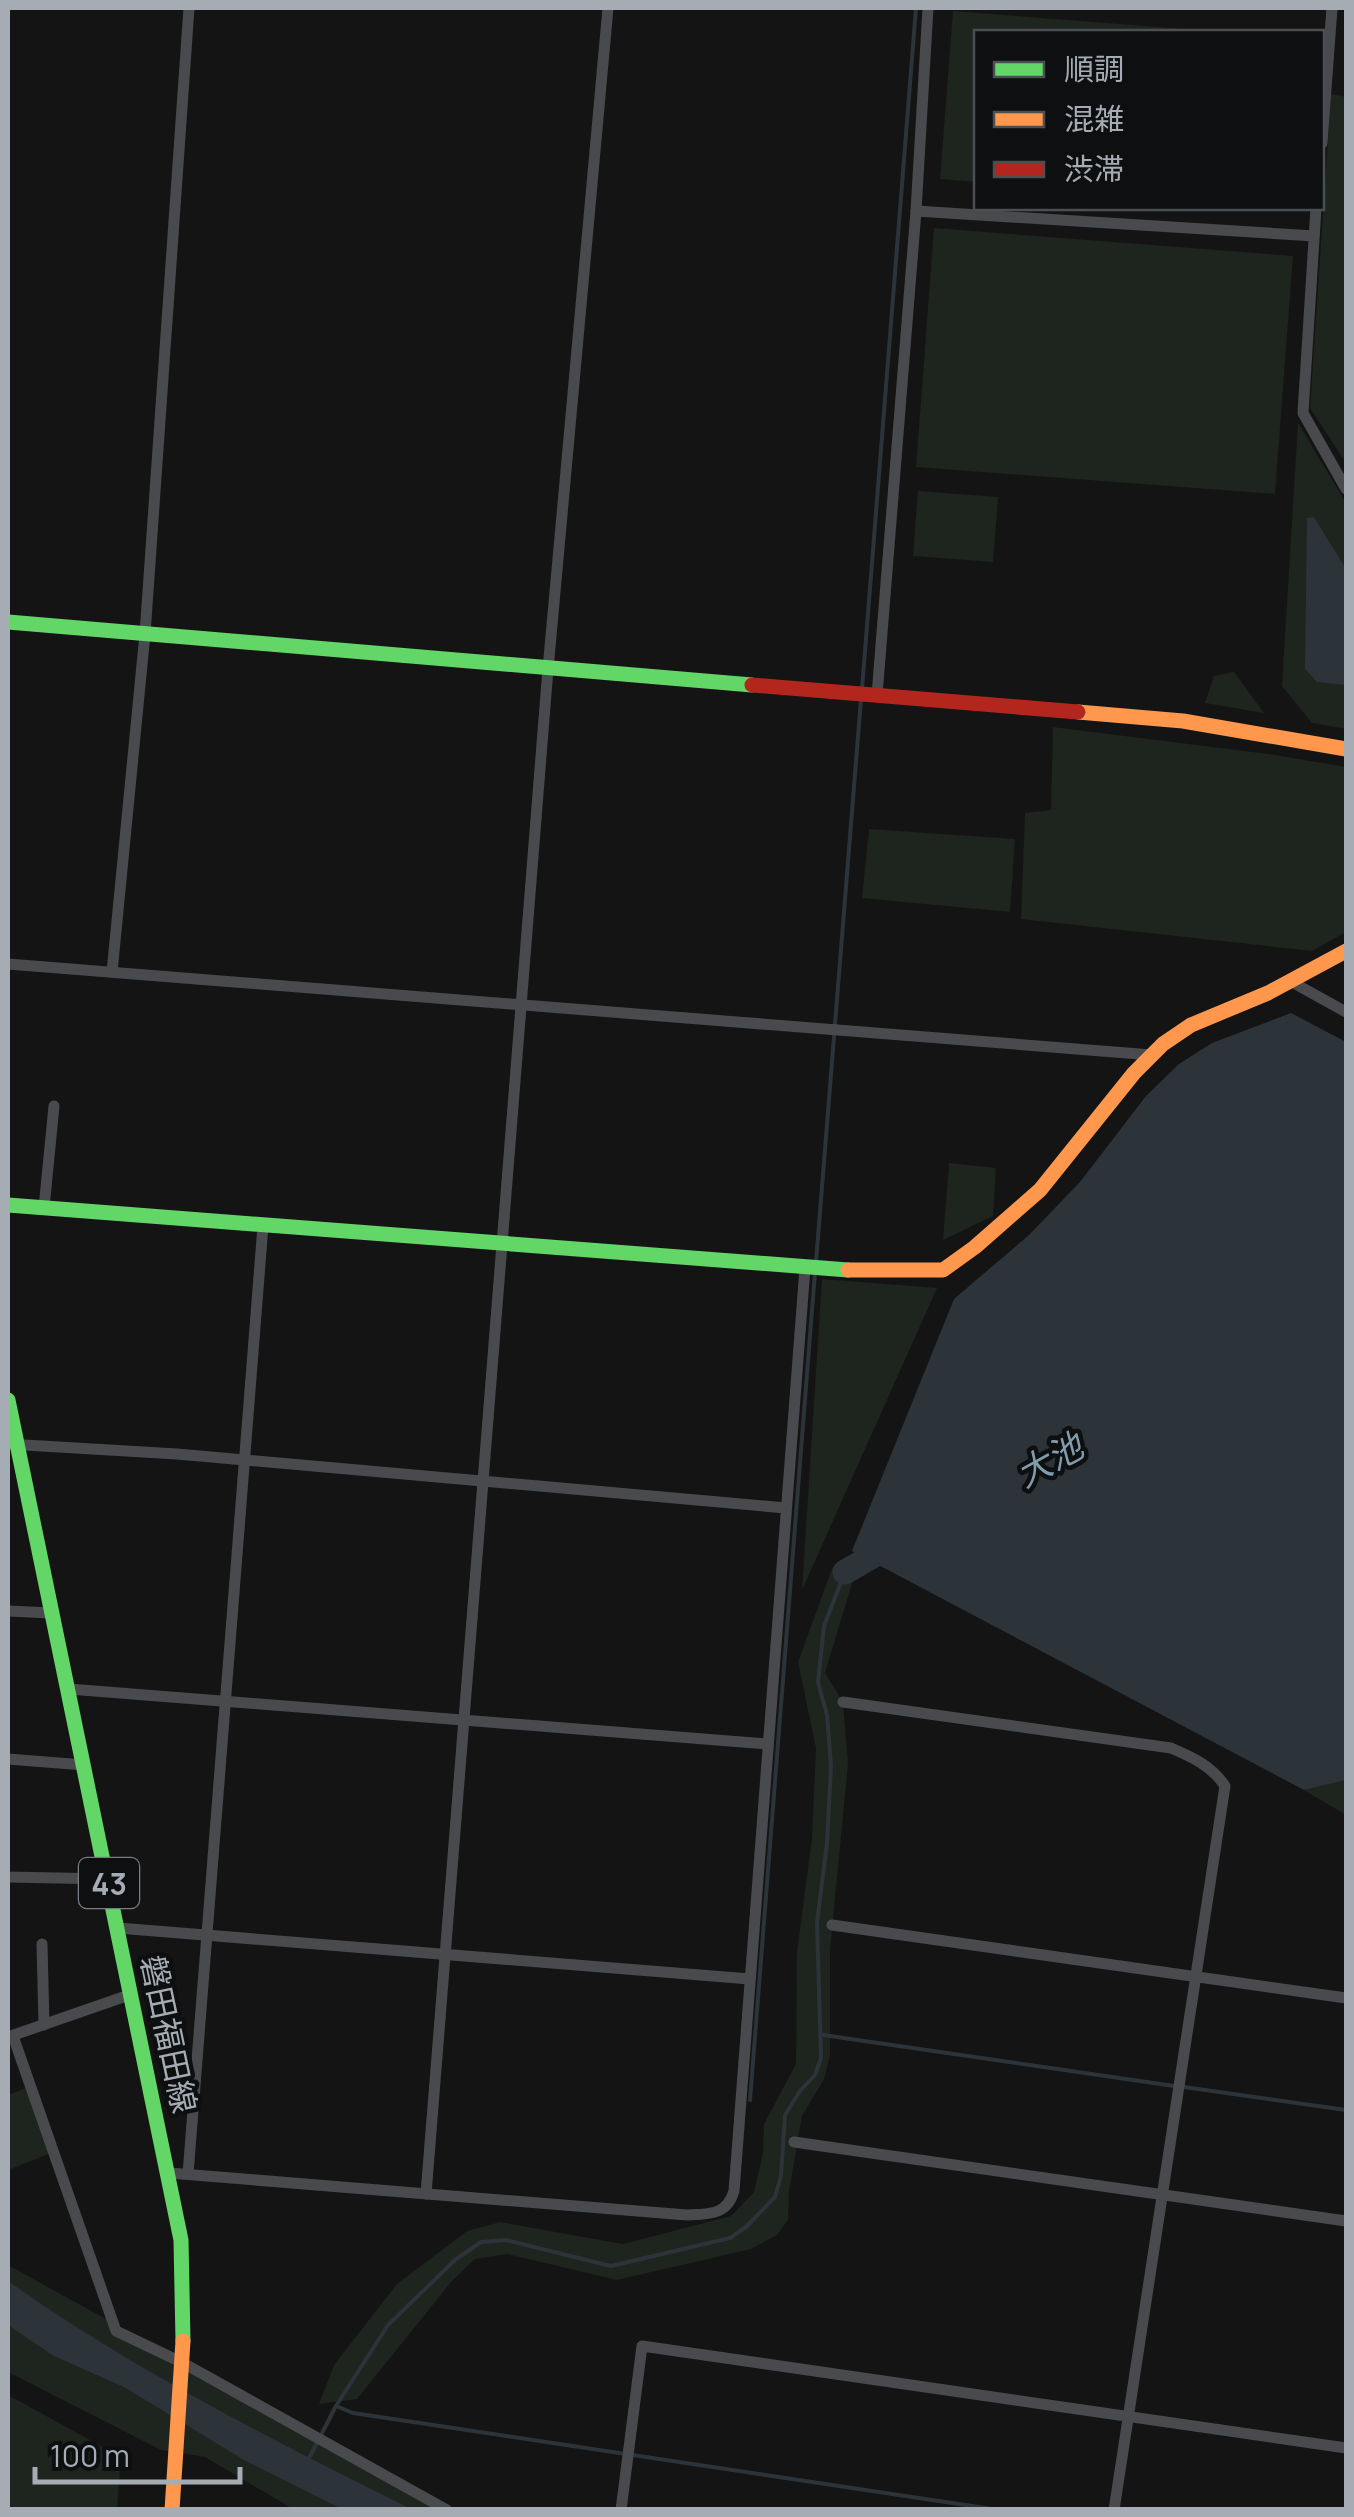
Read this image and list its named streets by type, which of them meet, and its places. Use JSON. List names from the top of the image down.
{
  "streets": {
    "street": ["43", "磐田福田線"]
  },
  "water": ["大池"],
  "legend": ["順調", "混雑", "渋滞"],
  "scale_bar": "100 m"
}
